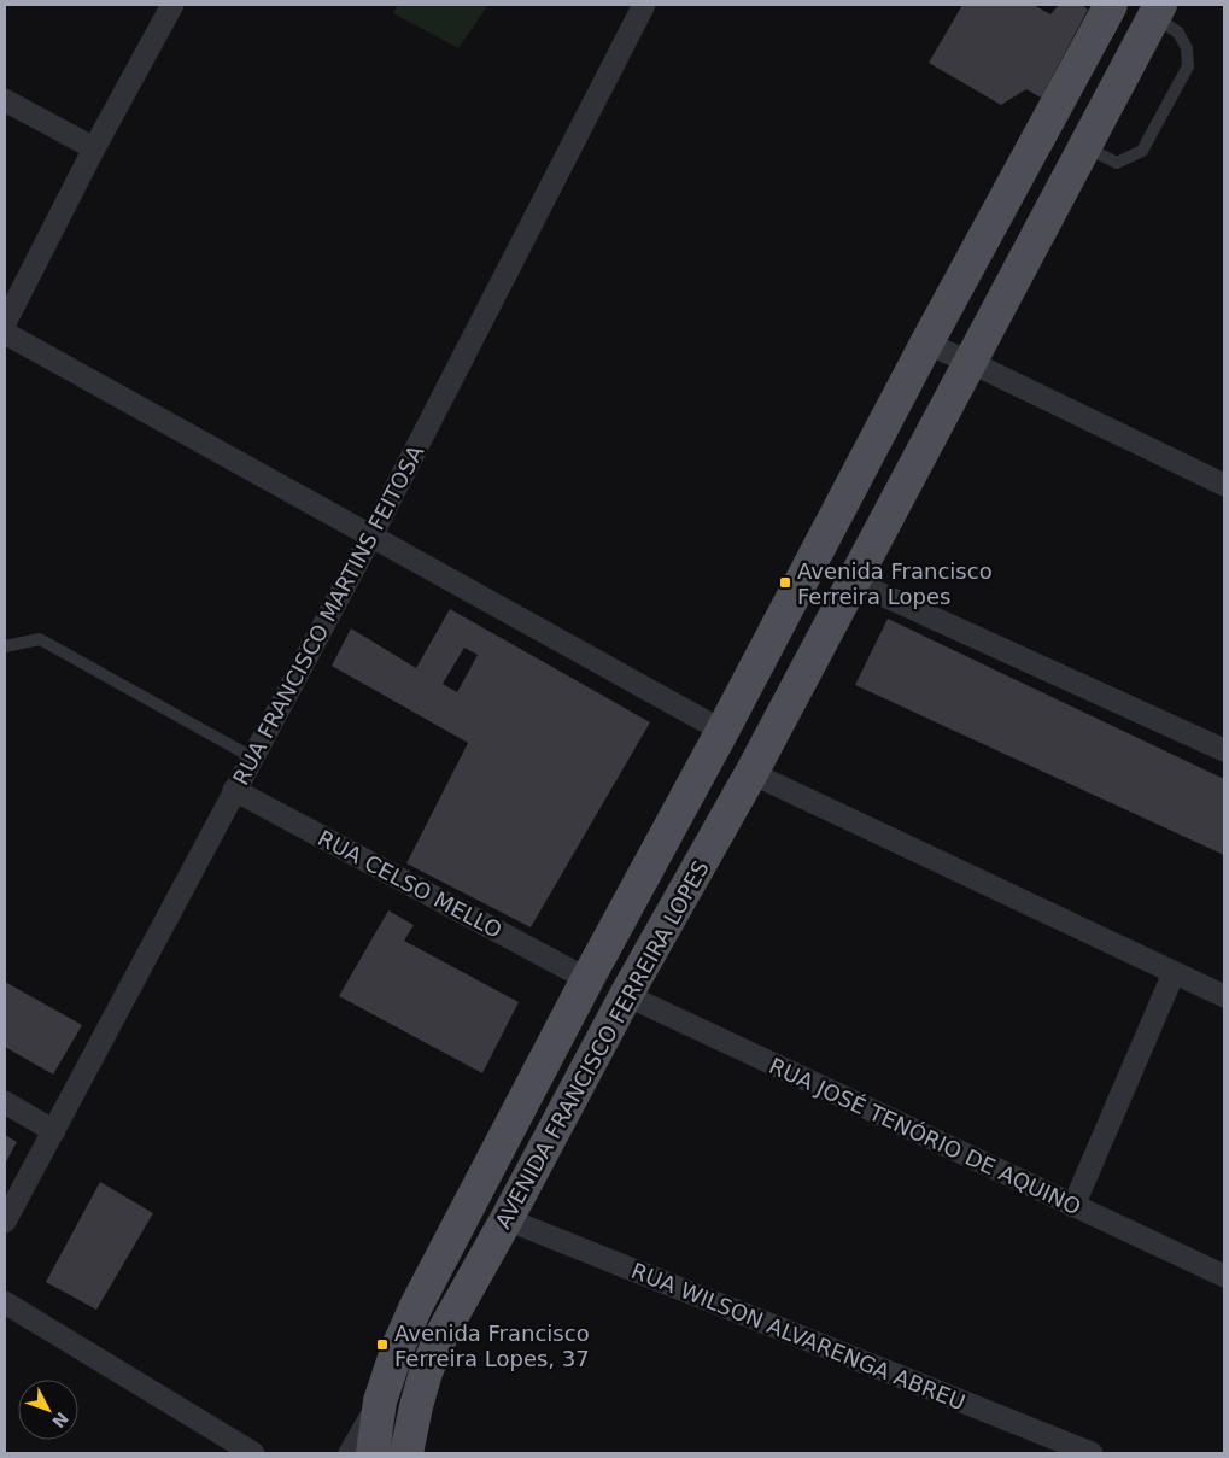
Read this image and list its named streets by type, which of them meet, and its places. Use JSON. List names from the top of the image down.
{
  "streets": {
    "main road": ["AVENIDA FRANCISCO FERREIRA LOPES"],
    "street": [
      "RUA FRANCISCO MARTINS FEITOSA",
      "RUA CELSO MELLO",
      "RUA JOSÉ TENÓRIO DE AQUINO",
      "RUA WILSON ALVARENGA ABREU"
    ]
  },
  "crossings": [
    ["RUA FRANCISCO MARTINS FEITOSA", "RUA CELSO MELLO"],
    ["RUA CELSO MELLO", "AVENIDA FRANCISCO FERREIRA LOPES"],
    ["AVENIDA FRANCISCO FERREIRA LOPES", "RUA JOSÉ TENÓRIO DE AQUINO"],
    ["AVENIDA FRANCISCO FERREIRA LOPES", "RUA WILSON ALVARENGA ABREU"]
  ],
  "places": {
    "transit": ["Avenida Francisco Ferreira Lopes", "Avenida Francisco Ferreira Lopes, 37"]
  },
  "north": "bottom right"
}
